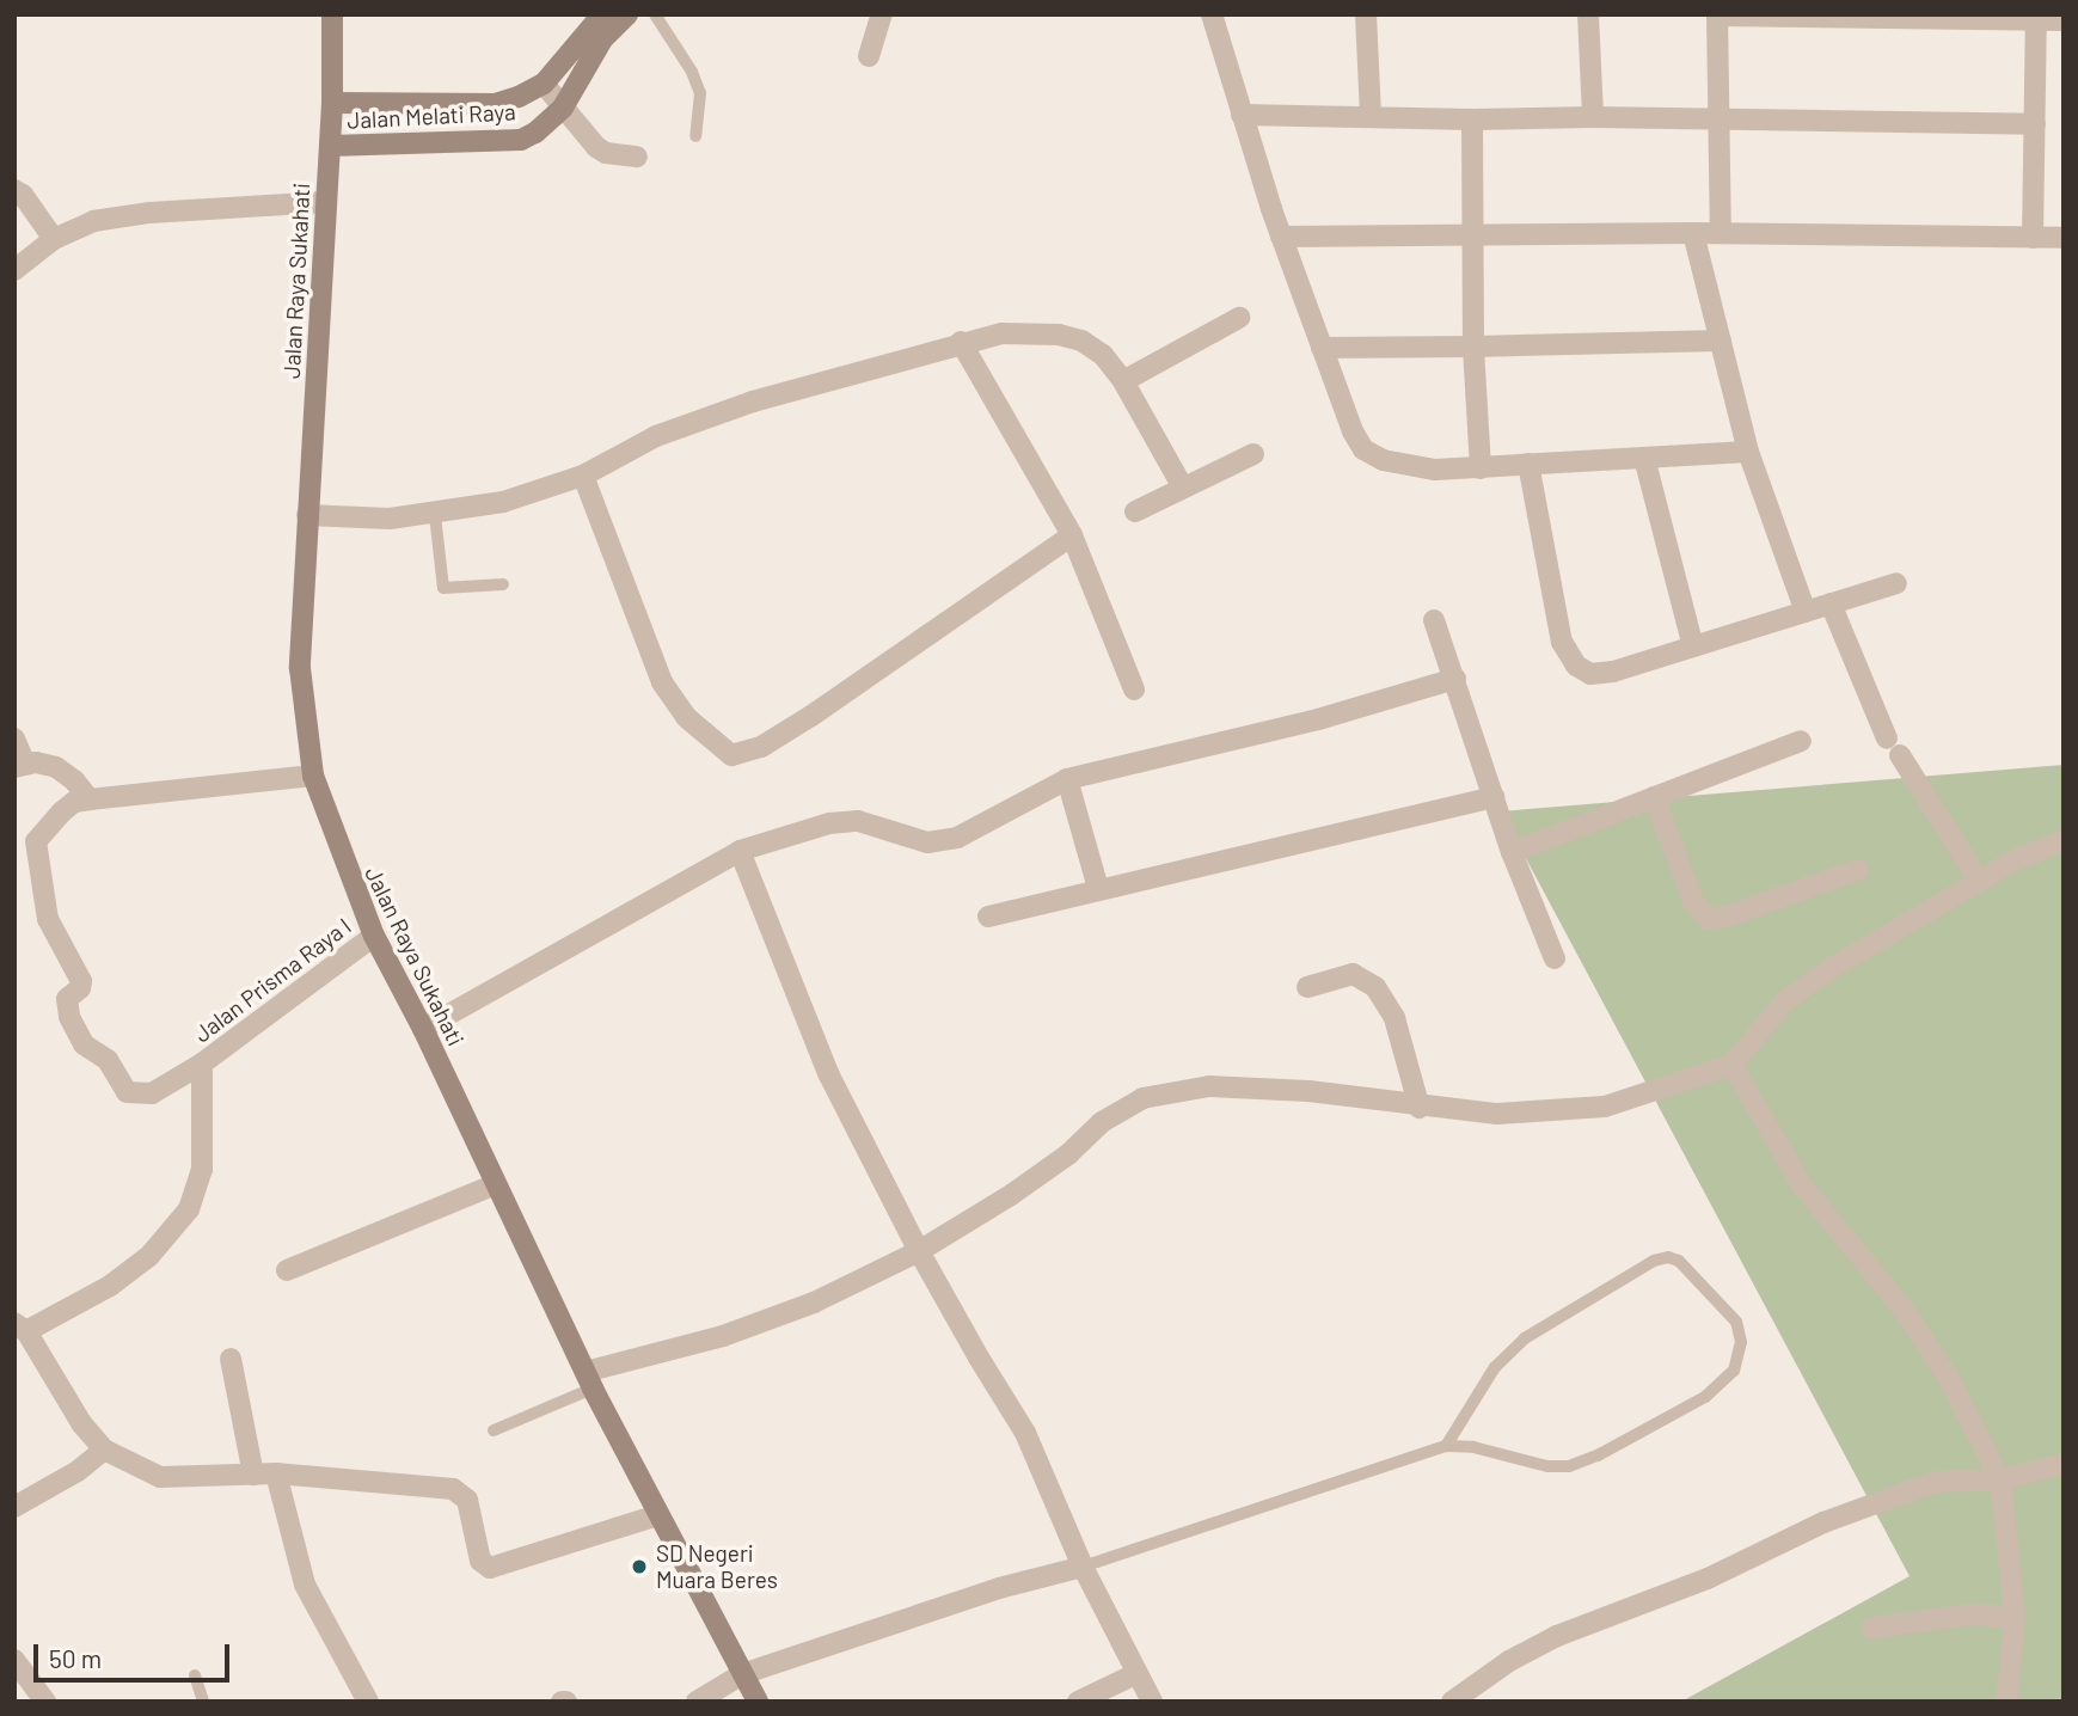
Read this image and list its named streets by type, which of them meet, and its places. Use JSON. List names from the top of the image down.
{
  "streets": {
    "main road": ["Jalan Melati Raya", "Jalan Raya Sukahati"],
    "street": ["Jalan Prisma Raya I"]
  },
  "crossings": [
    ["Jalan Melati Raya", "Jalan Raya Sukahati"],
    ["Jalan Raya Sukahati", "Jalan Prisma Raya I"]
  ],
  "places": ["SD Negeri Muara Beres"],
  "scale_bar": "50 m"
}
